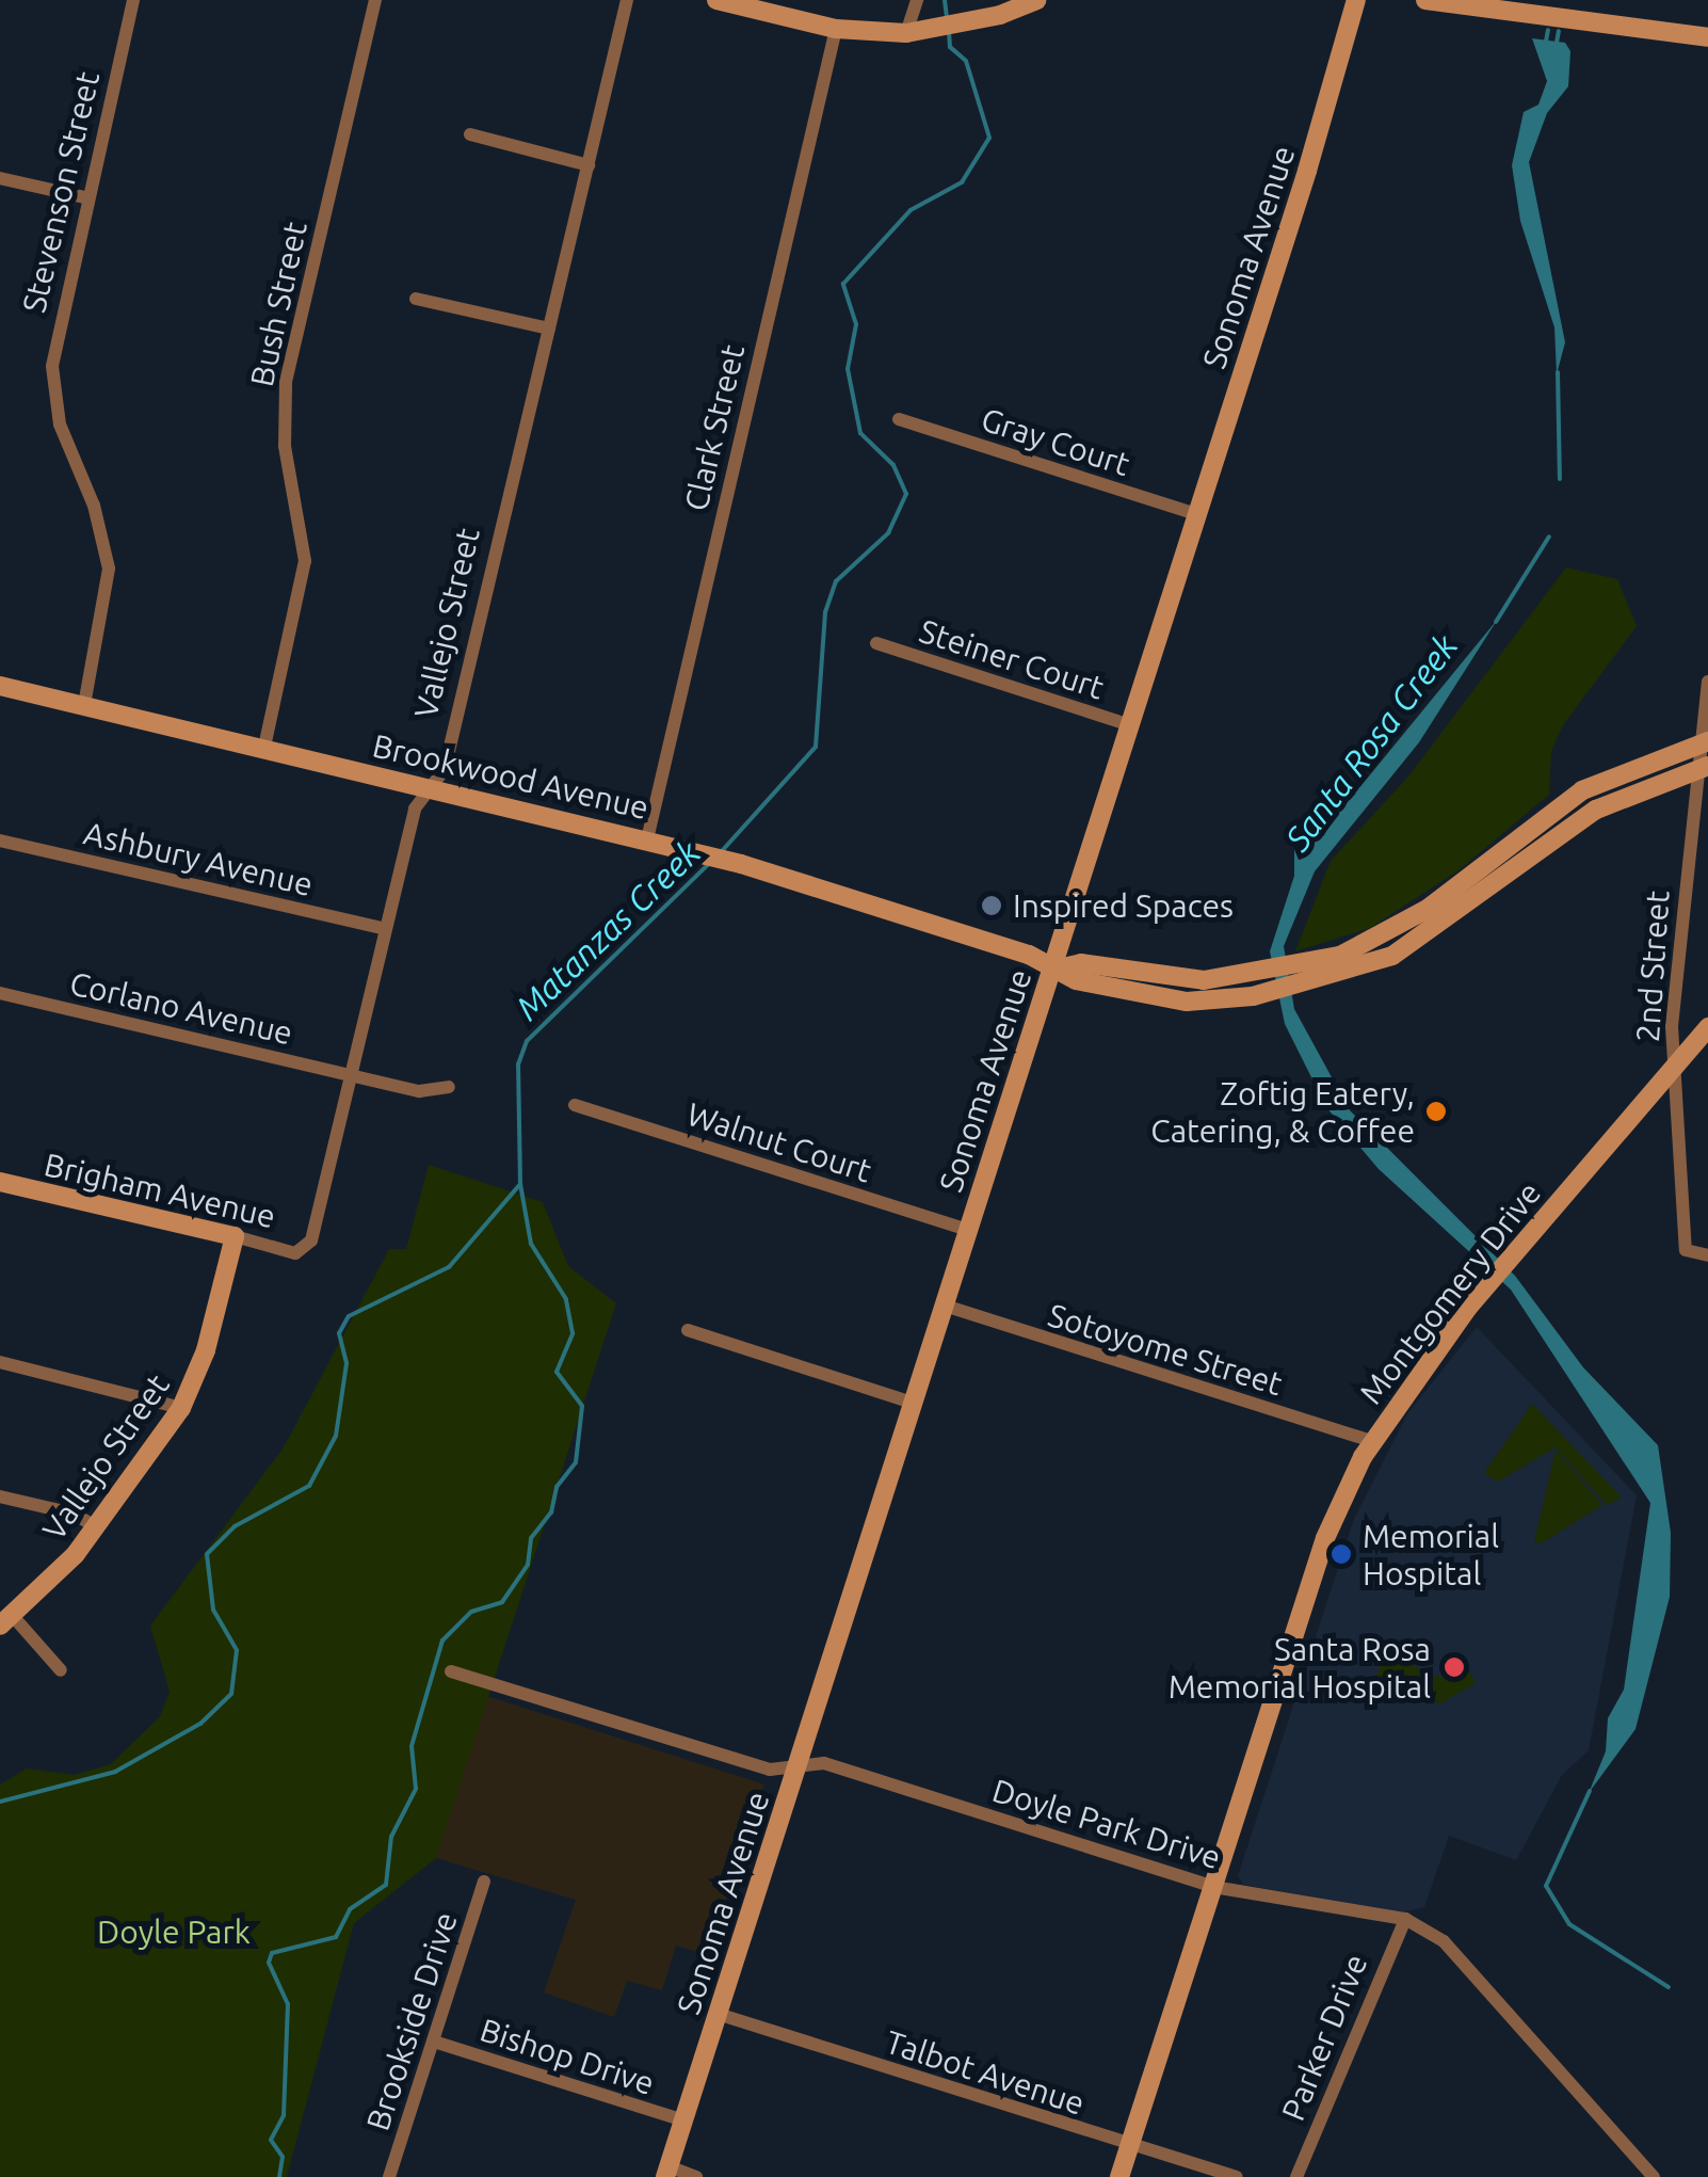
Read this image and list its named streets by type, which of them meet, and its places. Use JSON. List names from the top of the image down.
{
  "streets": {
    "street": [
      "Stevenson Street",
      "Sonoma Avenue",
      "Bush Street",
      "Clark Street",
      "Gray Court",
      "Vallejo Street",
      "Steiner Court",
      "Brookwood Avenue",
      "Ashbury Avenue",
      "2nd Street",
      "Corlano Avenue",
      "Walnut Court",
      "Brigham Avenue",
      "Montgomery Drive",
      "Sotoyome Street",
      "Doyle Park Drive",
      "Brookside Drive",
      "Parker Drive",
      "Bishop Drive",
      "Talbot Avenue"
    ]
  },
  "crossings": [
    ["Stevenson Street", "Brookwood Avenue"],
    ["Sonoma Avenue", "Gray Court"],
    ["Sonoma Avenue", "Steiner Court"],
    ["Sonoma Avenue", "Brookwood Avenue"],
    ["Sonoma Avenue", "Walnut Court"],
    ["Sonoma Avenue", "Sotoyome Street"],
    ["Sonoma Avenue", "Doyle Park Drive"],
    ["Sonoma Avenue", "Bishop Drive"],
    ["Sonoma Avenue", "Talbot Avenue"],
    ["Bush Street", "Brookwood Avenue"],
    ["Clark Street", "Brookwood Avenue"],
    ["Vallejo Street", "Brookwood Avenue"],
    ["Vallejo Street", "Ashbury Avenue"],
    ["Vallejo Street", "Corlano Avenue"],
    ["Vallejo Street", "Brigham Avenue"],
    ["Brookwood Avenue", "2nd Street"],
    ["2nd Street", "Montgomery Drive"],
    ["Montgomery Drive", "Sotoyome Street"],
    ["Montgomery Drive", "Doyle Park Drive"],
    ["Montgomery Drive", "Talbot Avenue"],
    ["Doyle Park Drive", "Parker Drive"],
    ["Brookside Drive", "Bishop Drive"]
  ],
  "water": ["Santa Rosa Creek", "Matanzas Creek"],
  "parks": ["Doyle Park"],
  "places": [
    "Inspired Spaces",
    "Zoftig Eatery, Catering, & Coffee",
    "Memorial Hospital",
    "Santa Rosa Memorial Hospital"
  ]
}
